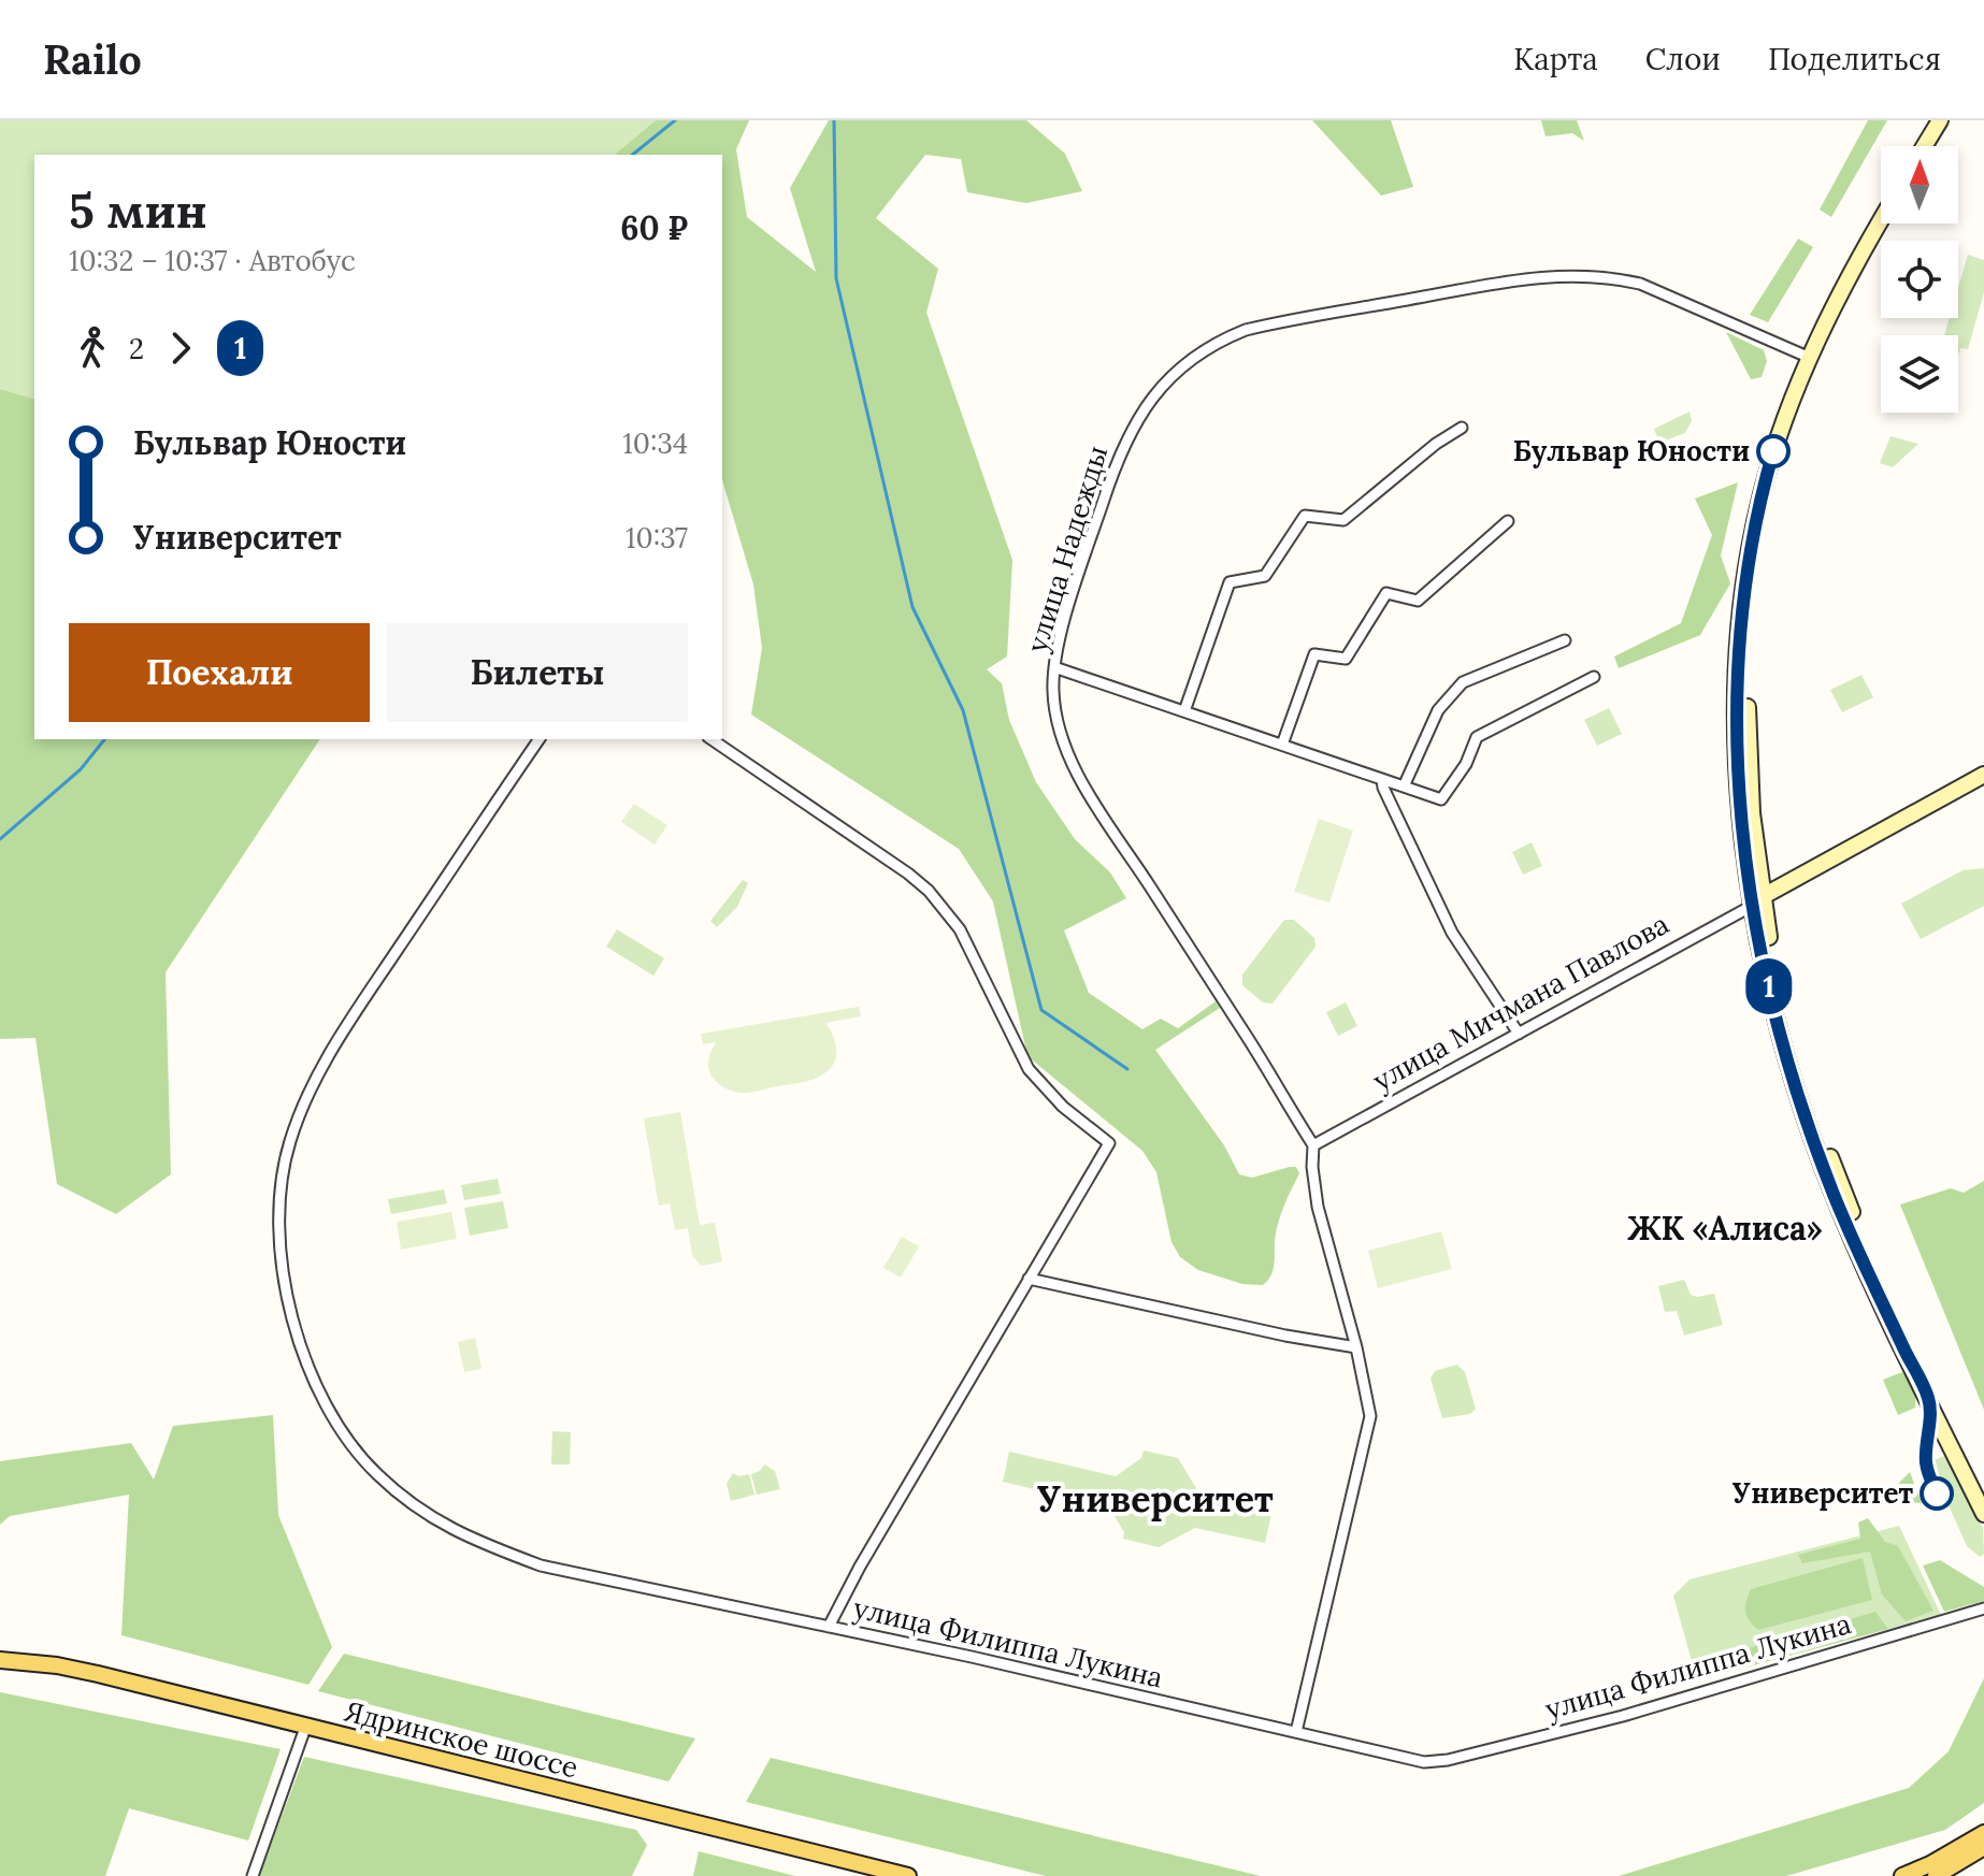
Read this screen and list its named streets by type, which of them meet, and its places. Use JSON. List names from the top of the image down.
{
  "streets": {
    "main road": ["улица Мичмана Павлова", "Ядринское шоссе"],
    "street": ["улица Надежды", "улица Филиппа Лукина"]
  },
  "crossings": [
    ["улица Надежды", "улица Мичмана Павлова"]
  ],
  "districts": ["ЖК «Алиса»", "Университет"],
  "places": ["Бульвар Юности", "Университет"],
  "lines": ["bus line 1"],
  "north": "top",
  "page": {
    "header": "Railo",
    "nav": ["Карта", "Слои", "Поделиться"],
    "on_map": "1",
    "heading": ["5 мин", "10:32 – 10:37 · Автобус", "60 ₽"],
    "legs": ["2", "1"],
    "list": [
      {
        "name": "Бульвар Юности",
        "value": "10:34"
      },
      {
        "name": "Университет",
        "value": "10:37"
      }
    ],
    "buttons": ["Поехали", "Билеты"]
  }
}
